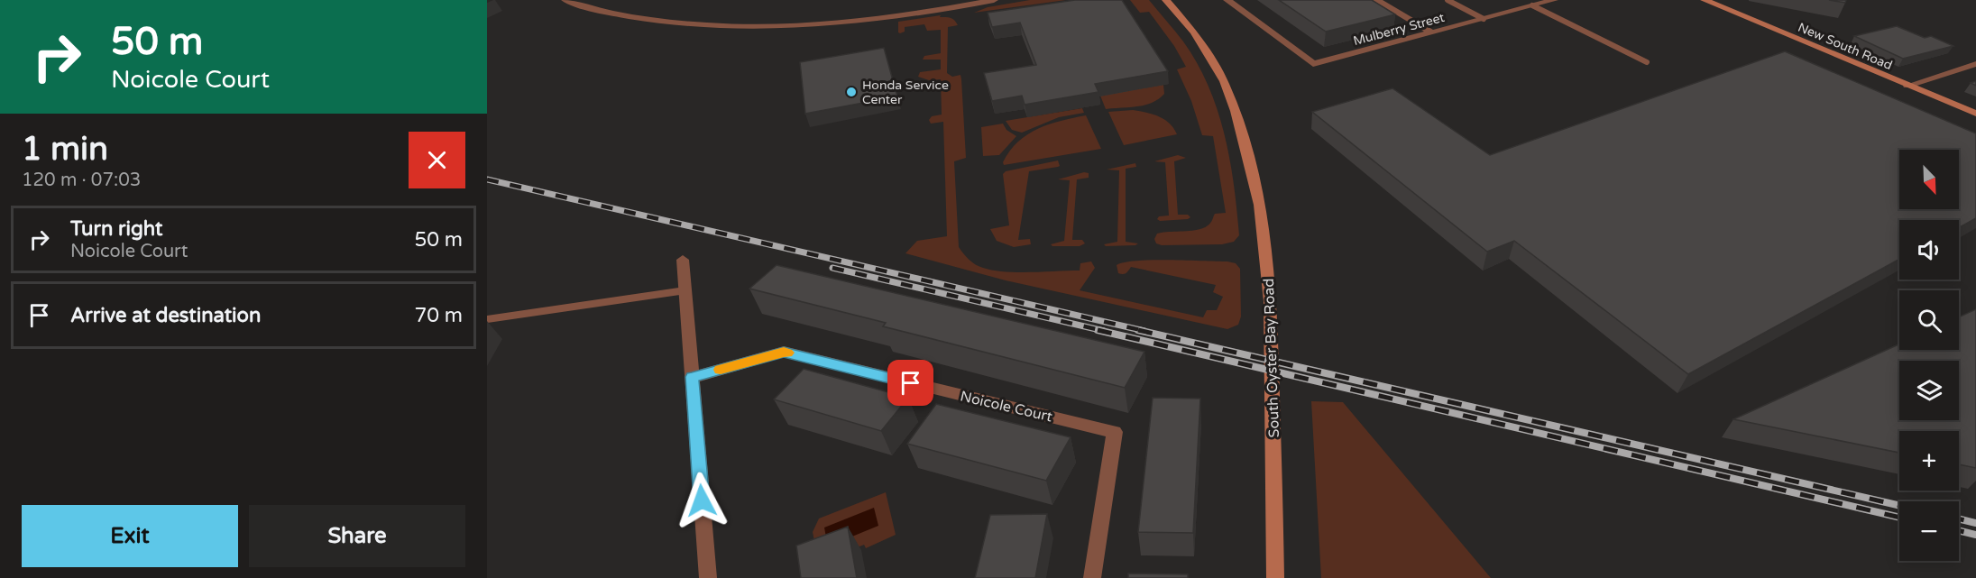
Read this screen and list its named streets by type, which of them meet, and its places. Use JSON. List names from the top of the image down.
{
  "streets": {
    "main road": ["New South Road", "South Oyster Bay Road"],
    "street": ["Mulberry Street", "Noicole Court"]
  },
  "places": ["Honda Service Center"],
  "north": "bottom right",
  "page": {
    "turn": ["50 m", "Noicole Court"],
    "heading": ["1 min", "120 m · 07:03"],
    "map_buttons": ["+", "−"],
    "list": [
      {
        "name": "Turn right",
        "note": "Noicole Court",
        "value": "50 m"
      },
      {
        "name": "Arrive at destination",
        "value": "70 m"
      }
    ],
    "buttons": ["Exit", "Share"]
  }
}
